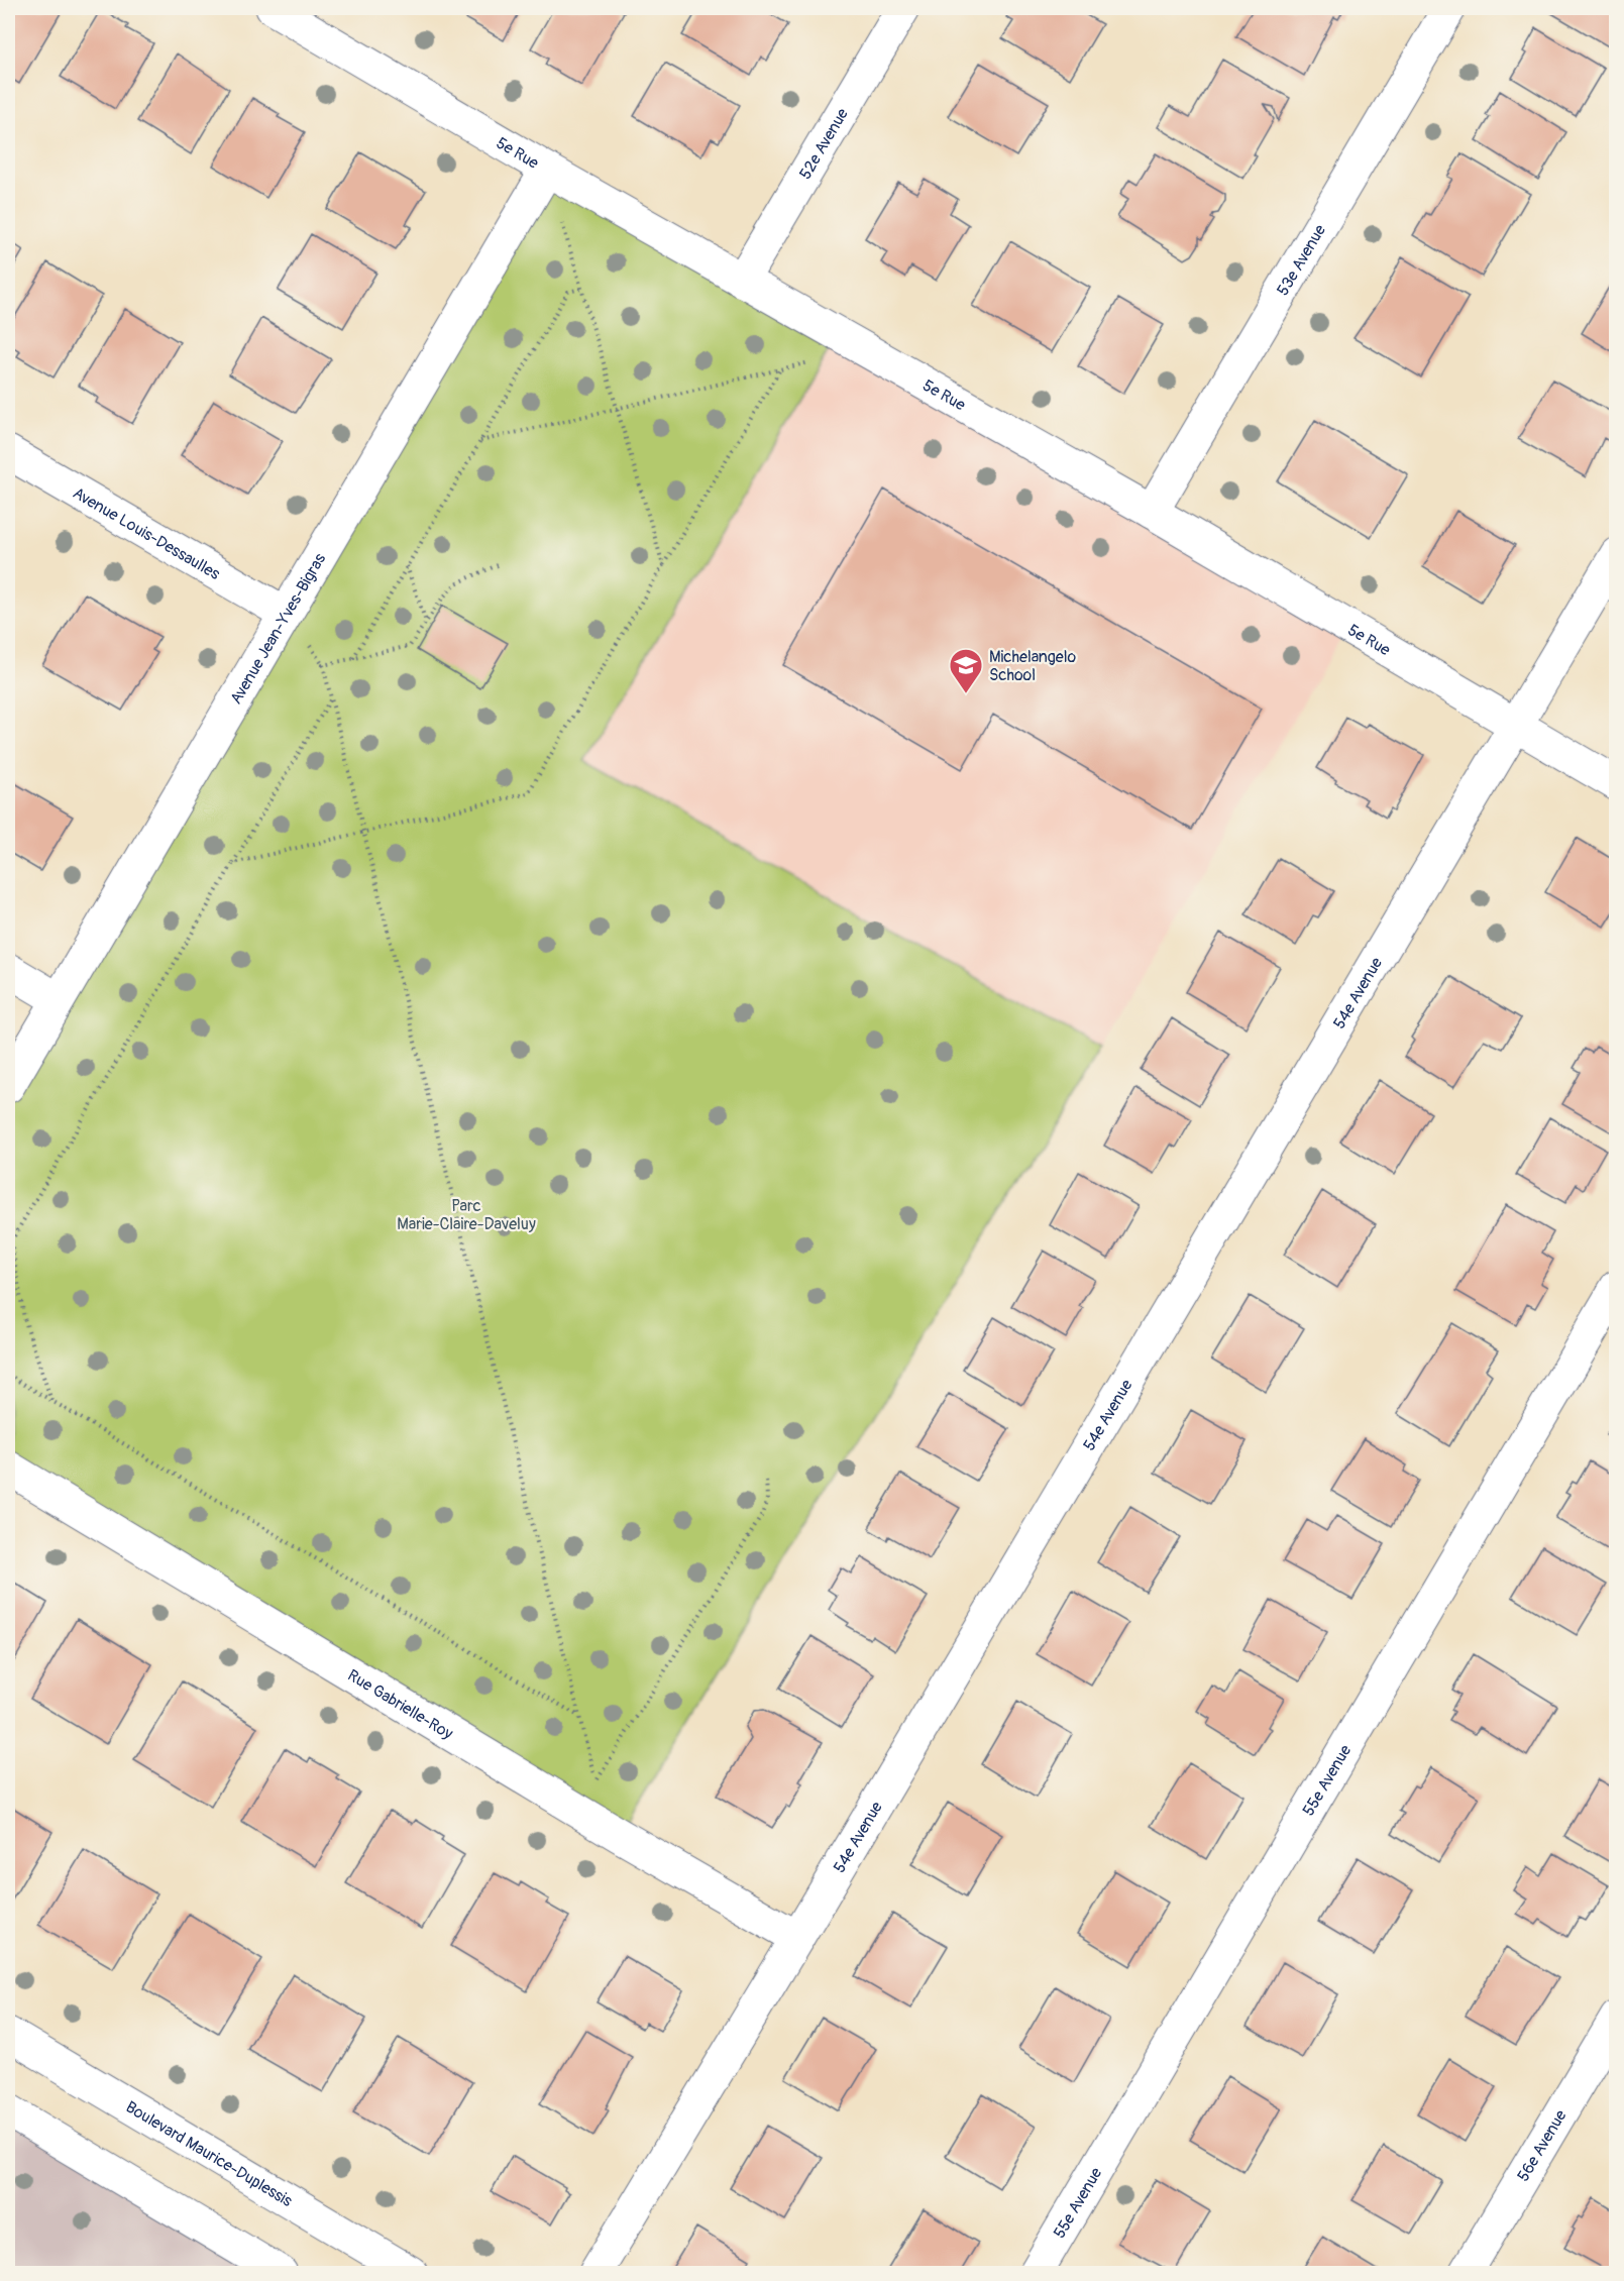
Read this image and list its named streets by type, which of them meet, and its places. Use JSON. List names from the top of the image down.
{
  "streets": {
    "street": [
      "52e Avenue",
      "5e Rue",
      "53e Avenue",
      "Avenue Louis-Dessaulles",
      "Avenue Jean-Yves-Bigras",
      "54e Avenue",
      "Rue Gabrielle-Roy",
      "55e Avenue",
      "56e Avenue",
      "Boulevard Maurice-Duplessis"
    ]
  },
  "crossings": [
    ["52e Avenue", "5e Rue"],
    ["5e Rue", "53e Avenue"],
    ["5e Rue", "Avenue Jean-Yves-Bigras"],
    ["5e Rue", "54e Avenue"],
    ["Avenue Louis-Dessaulles", "Avenue Jean-Yves-Bigras"],
    ["54e Avenue", "Rue Gabrielle-Roy"]
  ],
  "parks": ["Parc Marie-Claire-Daveluy"],
  "places": {
    "school or university": ["Michelangelo School"]
  }
}
